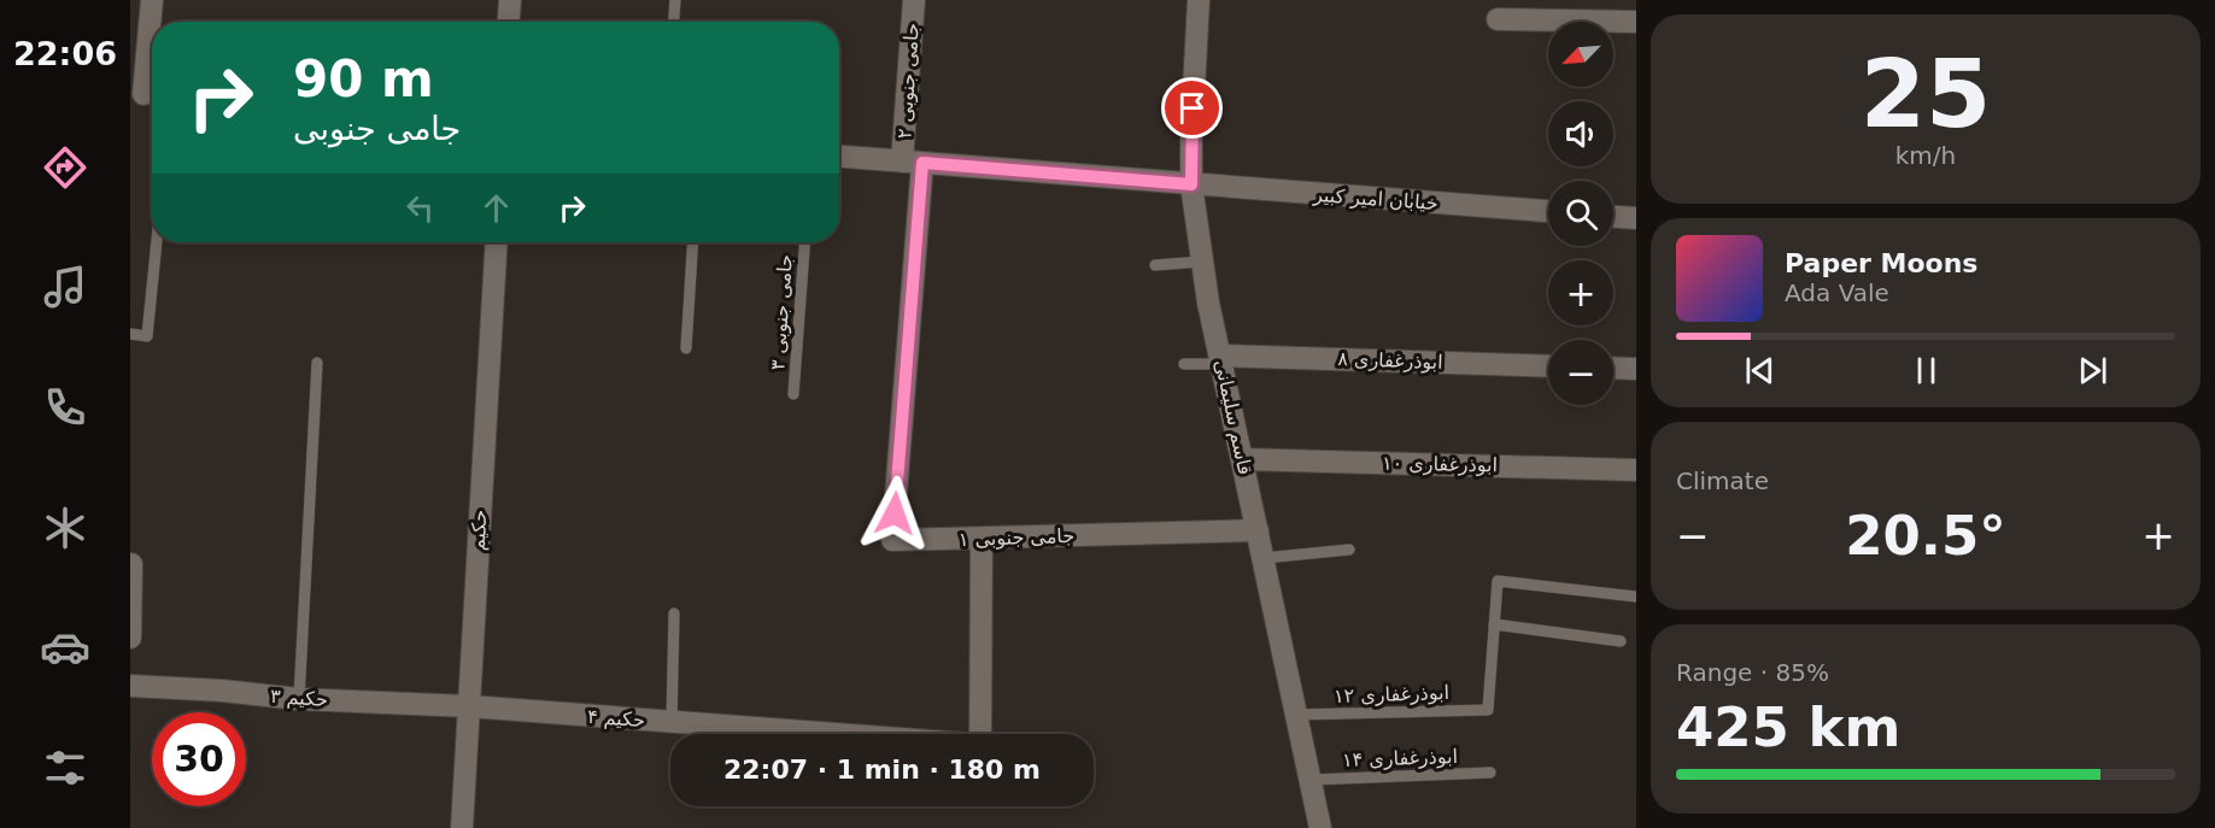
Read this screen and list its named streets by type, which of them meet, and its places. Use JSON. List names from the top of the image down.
{
  "streets": {
    "street": [
      "جامی جنوبی ۲",
      "خیابان امیر کبیر",
      "ابوذرغفاری ۸",
      "قاسم سلیمانی",
      "ابوذرغفاری ۱۰",
      "حکیم",
      "جامی جنوبی ۱",
      "حکیم ۳",
      "حکیم ۴"
    ],
    "lane": ["جامی جنوبی ۳", "ابوذرغفاری ۱۲", "ابوذرغفاری ۱۴"]
  },
  "crossings": [
    ["جامی جنوبی ۲", "خیابان امیر کبیر"],
    ["جامی جنوبی ۲", "جامی جنوبی ۱"],
    ["خیابان امیر کبیر", "قاسم سلیمانی"],
    ["خیابان امیر کبیر", "جامی جنوبی ۱"],
    ["ابوذرغفاری ۸", "قاسم سلیمانی"],
    ["قاسم سلیمانی", "ابوذرغفاری ۱۰"],
    ["قاسم سلیمانی", "جامی جنوبی ۱"],
    ["قاسم سلیمانی", "ابوذرغفاری ۱۲"],
    ["قاسم سلیمانی", "ابوذرغفاری ۱۴"],
    ["حکیم", "حکیم ۳"],
    ["حکیم", "حکیم ۴"],
    ["حکیم ۳", "حکیم ۴"]
  ],
  "north": "bottom left",
  "page": {
    "tabs": "22:06",
    "tile": [
      ["25", "km/h"],
      "Climate",
      ["Range · 85%", "425 km"]
    ],
    "map_buttons": ["+", "−"],
    "turn": ["90 m", "جامی جنوبی"],
    "song": ["Paper Moons", "Ada Vale"],
    "heat": ["−", "20.5°", "+"],
    "limit": "30",
    "trip": "22:07 · 1 min · 180 m"
  }
}
